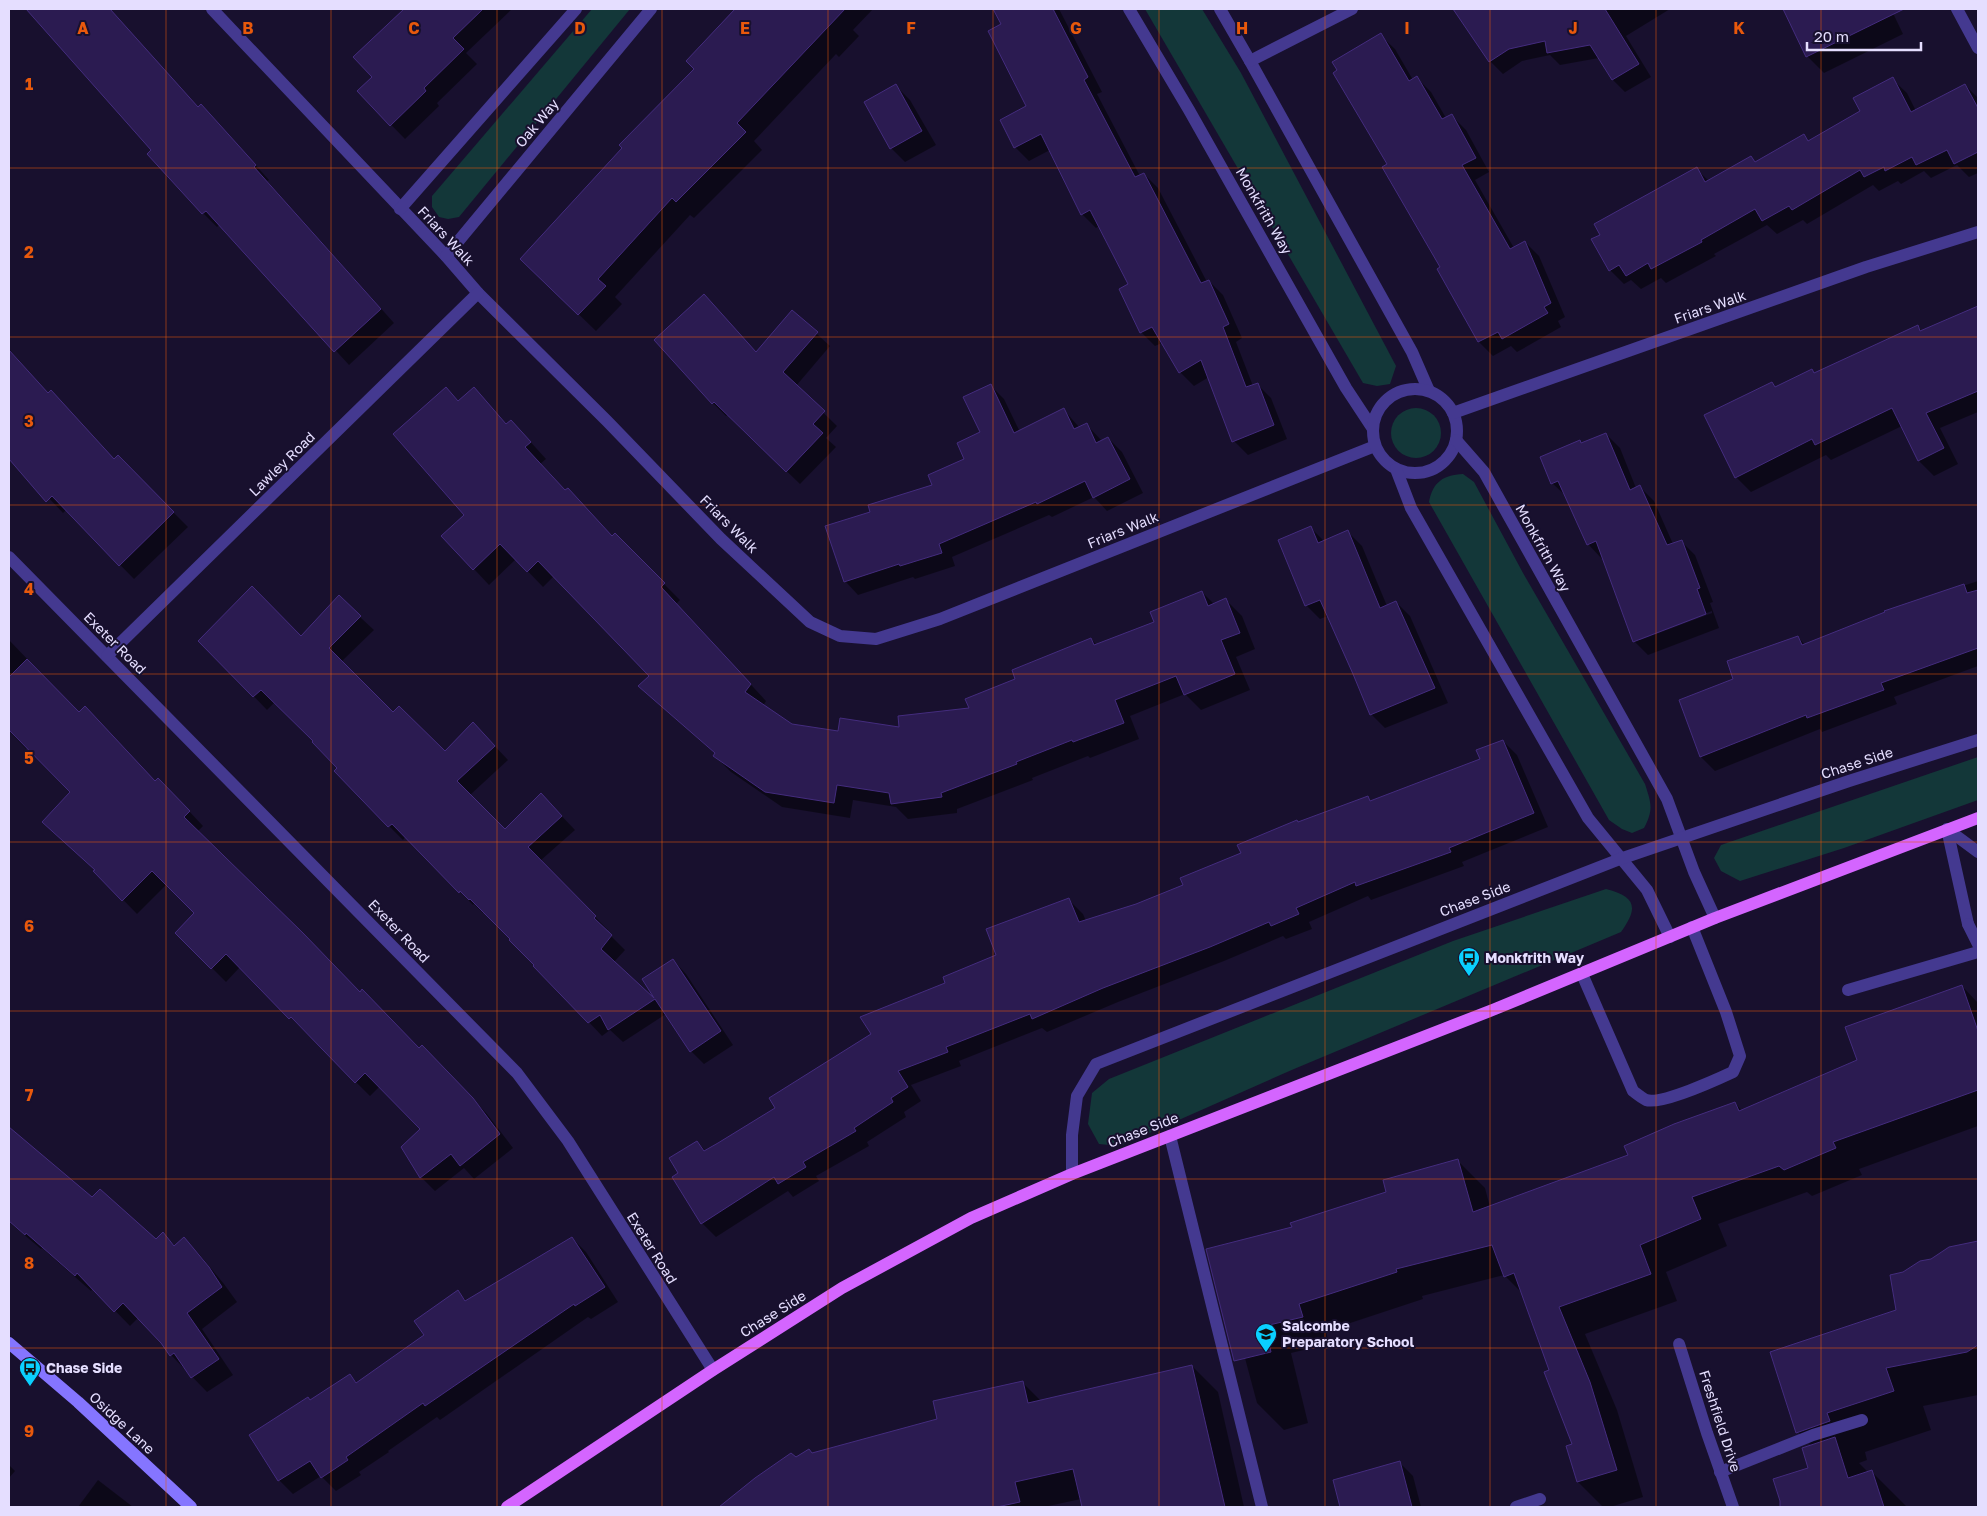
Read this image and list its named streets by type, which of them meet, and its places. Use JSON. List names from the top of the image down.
{
  "streets": {
    "main road": ["Chase Side", "Osidge Lane"],
    "street": [
      "Oak Way",
      "Monkfrith Way",
      "Friars Walk",
      "Lawley Road",
      "Exeter Road",
      "Freshfield Drive"
    ]
  },
  "crossings": [
    ["Oak Way", "Friars Walk"],
    ["Monkfrith Way", "Friars Walk"],
    ["Monkfrith Way", "Chase Side"],
    ["Friars Walk", "Lawley Road"],
    ["Lawley Road", "Exeter Road"],
    ["Exeter Road", "Chase Side"]
  ],
  "places": {
    "bus stop": ["Monkfrith Way", "Chase Side"],
    "school or university": ["Salcombe Preparatory School"]
  },
  "scale_bar": "20 m",
  "grid": {
    "columns": [
      "A",
      "B",
      "C",
      "D",
      "E",
      "F",
      "G",
      "H",
      "I",
      "J",
      "K"
    ],
    "rows": [
      "1",
      "2",
      "3",
      "4",
      "5",
      "6",
      "7",
      "8",
      "9"
    ]
  }
}
